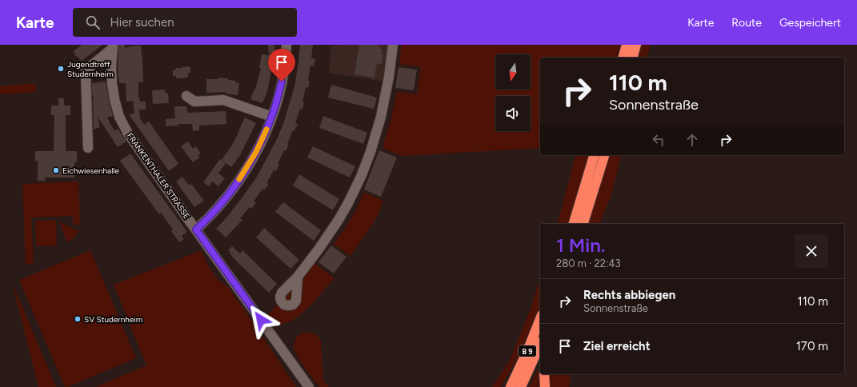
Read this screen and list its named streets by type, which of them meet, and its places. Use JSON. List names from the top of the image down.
{
  "streets": {
    "highway": ["B 9"],
    "street": ["FRANKENTHALER STRASSE"]
  },
  "places": ["Jugendtreff Studernheim", "Eichwiesenhalle", "SV Studernheim"],
  "north": "bottom",
  "page": {
    "header": "Karte",
    "search": "Hier suchen",
    "nav": ["Karte", "Route", "Gespeichert"],
    "turn": ["110 m", "Sonnenstraße"],
    "heading": ["1 Min.", "280 m · 22:43"],
    "list": [
      {
        "name": "Rechts abbiegen",
        "note": "Sonnenstraße",
        "value": "110 m"
      },
      {
        "name": "Ziel erreicht",
        "value": "170 m"
      }
    ]
  }
}
